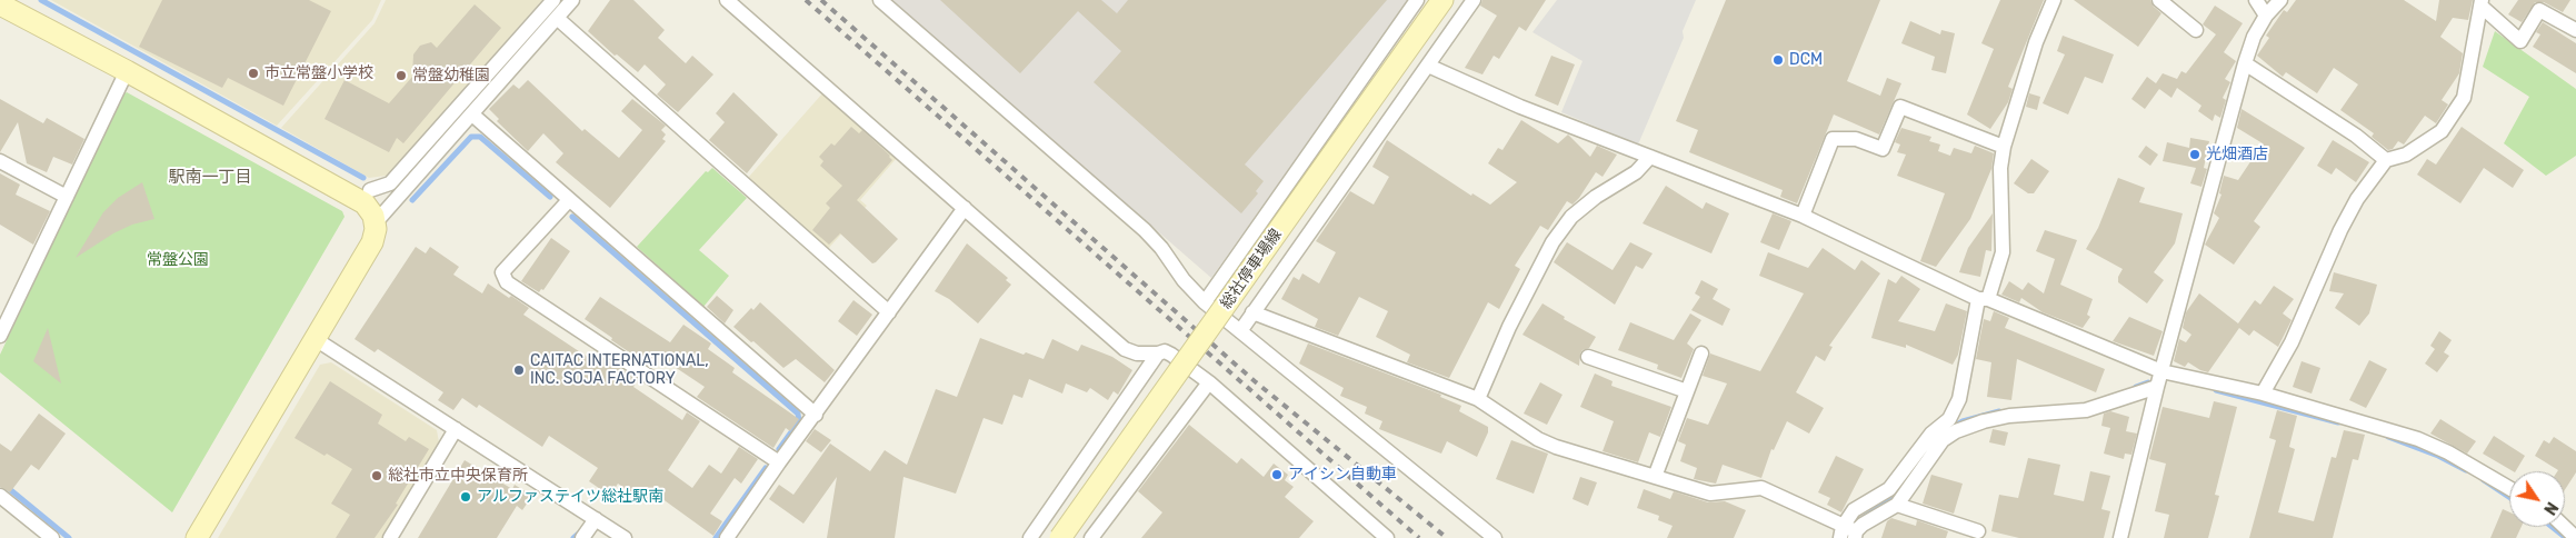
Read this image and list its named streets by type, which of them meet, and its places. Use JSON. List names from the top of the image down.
{
  "streets": {
    "street": ["総社停車場線"]
  },
  "districts": ["駅南一丁目"],
  "parks": ["常盤公園"],
  "places": [
    "DCM",
    "市立常盤小学校",
    "常盤幼稚園",
    "光畑酒店",
    "CAITAC INTERNATIONAL, INC. SOJA FACTORY",
    "アイシン自動車",
    "総社市立中央保育所",
    "アルファステイツ総社駅南"
  ],
  "north": "bottom right"
}
